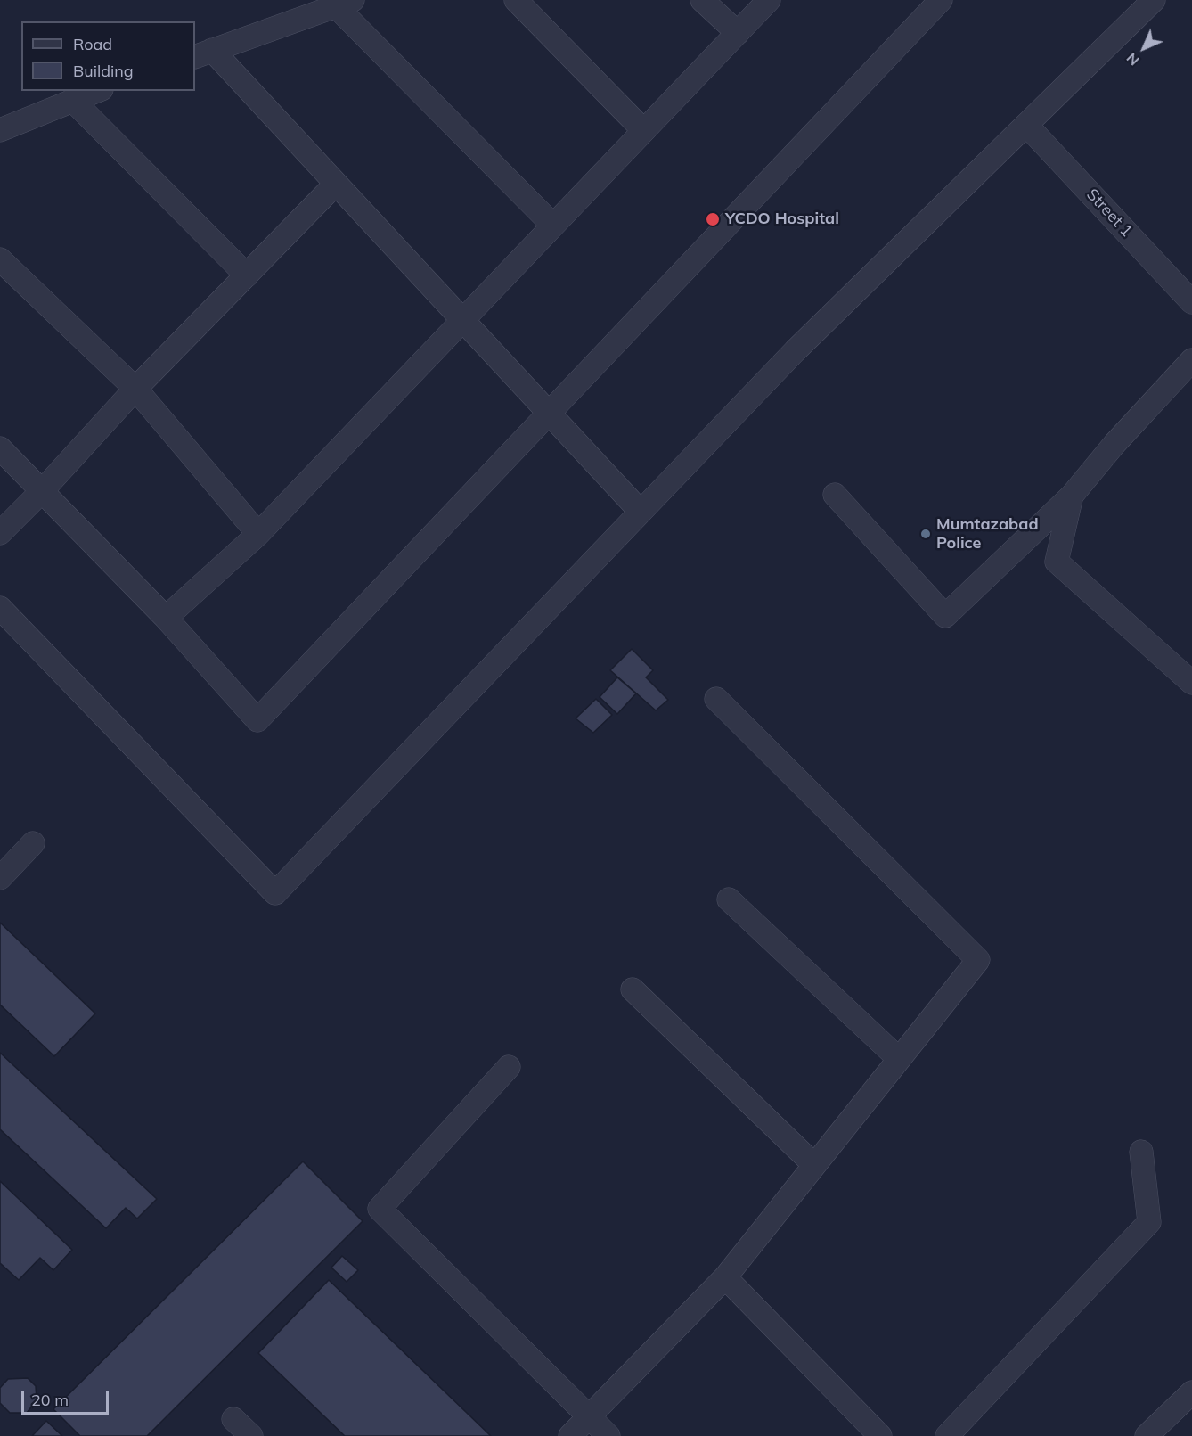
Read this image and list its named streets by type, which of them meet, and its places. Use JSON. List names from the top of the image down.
{
  "streets": {
    "street": ["Street 1"]
  },
  "places": ["YCDO Hospital", "Mumtazabad Police"],
  "legend": ["Road", "Building"],
  "scale_bar": "20 m",
  "north": "bottom left"
}
